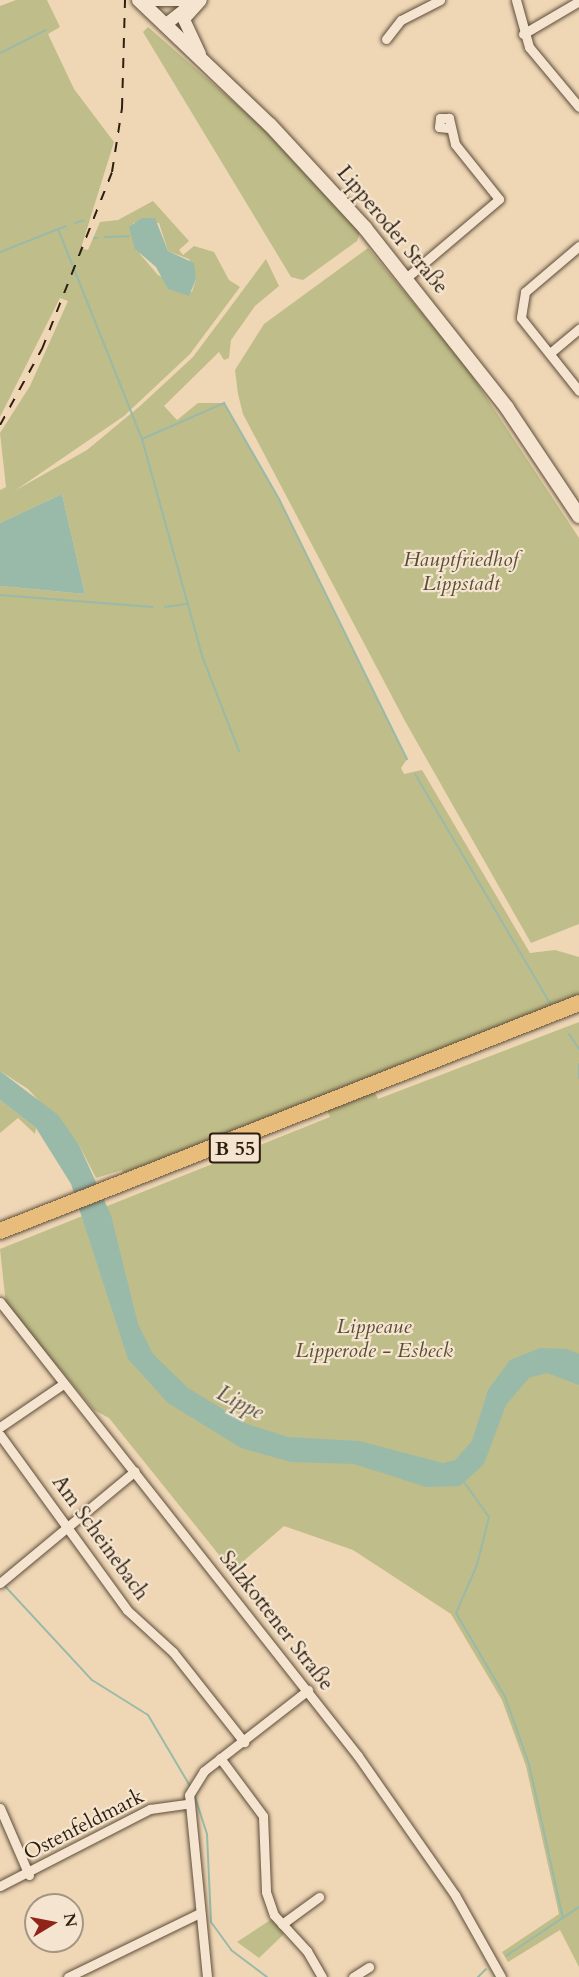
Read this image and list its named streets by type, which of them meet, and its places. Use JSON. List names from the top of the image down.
{
  "streets": {
    "highway": ["B 55"],
    "main road": ["Lipperoder Straße"],
    "street": ["Am Scheinebach", "Salzkottener Straße", "Ostenfeldmark"]
  },
  "water": ["Lippe"],
  "parks": ["Hauptfriedhof Lippstadt", "Lippeaue Lipperode - Esbeck"],
  "north": "right"
}
